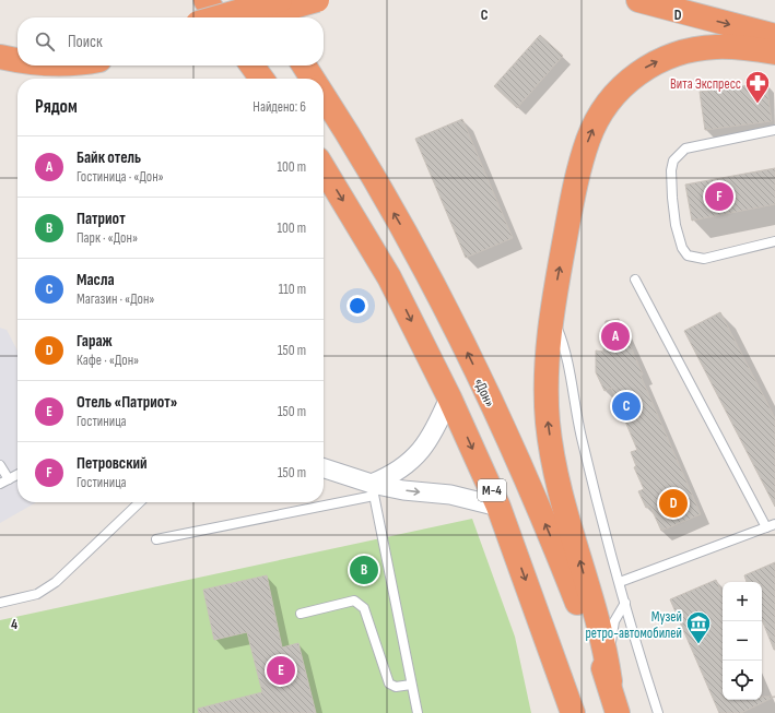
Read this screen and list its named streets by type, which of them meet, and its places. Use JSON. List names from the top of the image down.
{
  "streets": {
    "highway": ["«Дон»", "М-4"]
  },
  "places": {
    "pharmacy": ["Вита Экспресс"],
    "museum": ["Музей ретро-автомобилей"]
  },
  "page": {
    "search": "Поиск",
    "heading": ["Рядом", "Найдено: 6"],
    "list": [
      {
        "mark": "A",
        "name": "Байк отель",
        "note": "Гостиница · «Дон»",
        "value": "100 m"
      },
      {
        "mark": "B",
        "name": "Патриот",
        "note": "Парк · «Дон»",
        "value": "100 m"
      },
      {
        "mark": "C",
        "name": "Масла",
        "note": "Магазин · «Дон»",
        "value": "110 m"
      },
      {
        "mark": "D",
        "name": "Гараж",
        "note": "Кафе · «Дон»",
        "value": "150 m"
      },
      {
        "mark": "E",
        "name": "Отель «Патриот»",
        "note": "Гостиница",
        "value": "150 m"
      },
      {
        "mark": "F",
        "name": "Петровский",
        "note": "Гостиница",
        "value": "150 m"
      }
    ],
    "pins": [
      "F",
      "A",
      "C",
      "D",
      "B",
      "E"
    ],
    "map_buttons": ["+", "−"]
  },
  "grid": {
    "columns": ["C", "D"],
    "rows": ["4"]
  }
}
